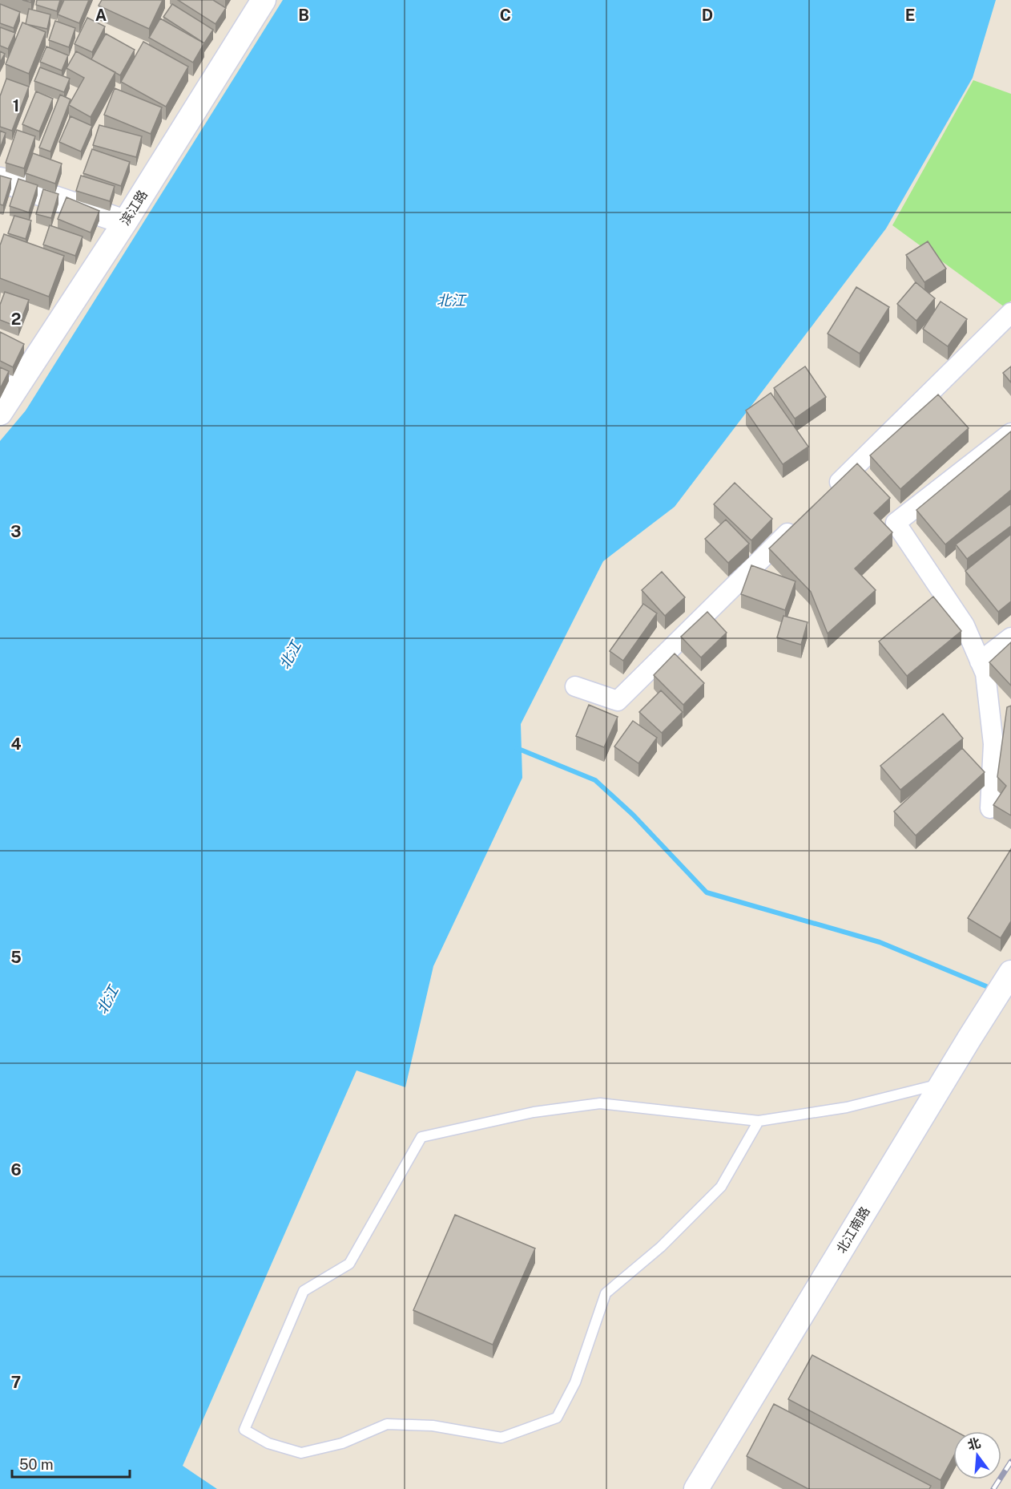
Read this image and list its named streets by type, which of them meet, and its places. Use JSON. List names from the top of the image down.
{
  "streets": {
    "street": ["滨江路", "北江南路"]
  },
  "water": ["北江"],
  "scale_bar": "50 m",
  "north": "top",
  "grid": {
    "columns": [
      "A",
      "B",
      "C",
      "D",
      "E"
    ],
    "rows": [
      "1",
      "2",
      "3",
      "4",
      "5",
      "6",
      "7"
    ]
  }
}
